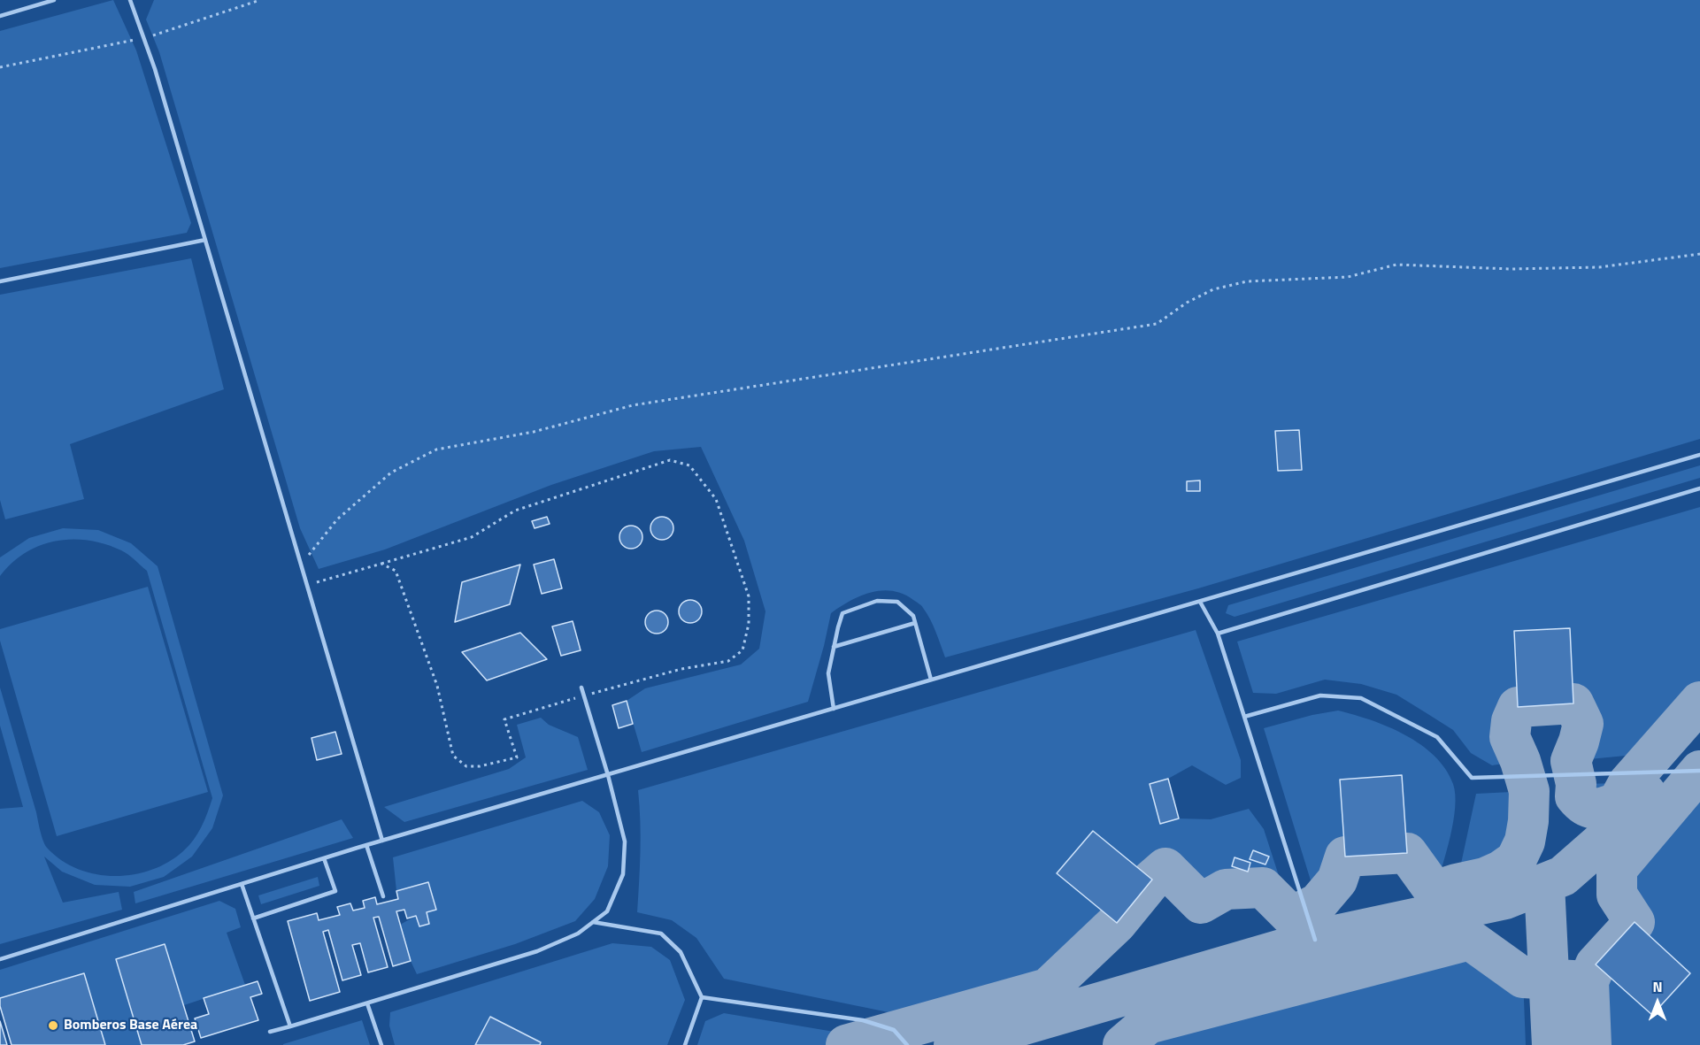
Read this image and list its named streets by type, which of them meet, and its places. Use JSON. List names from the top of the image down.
{
  "places": ["Bomberos Base Aérea"],
  "north": "top"
}
